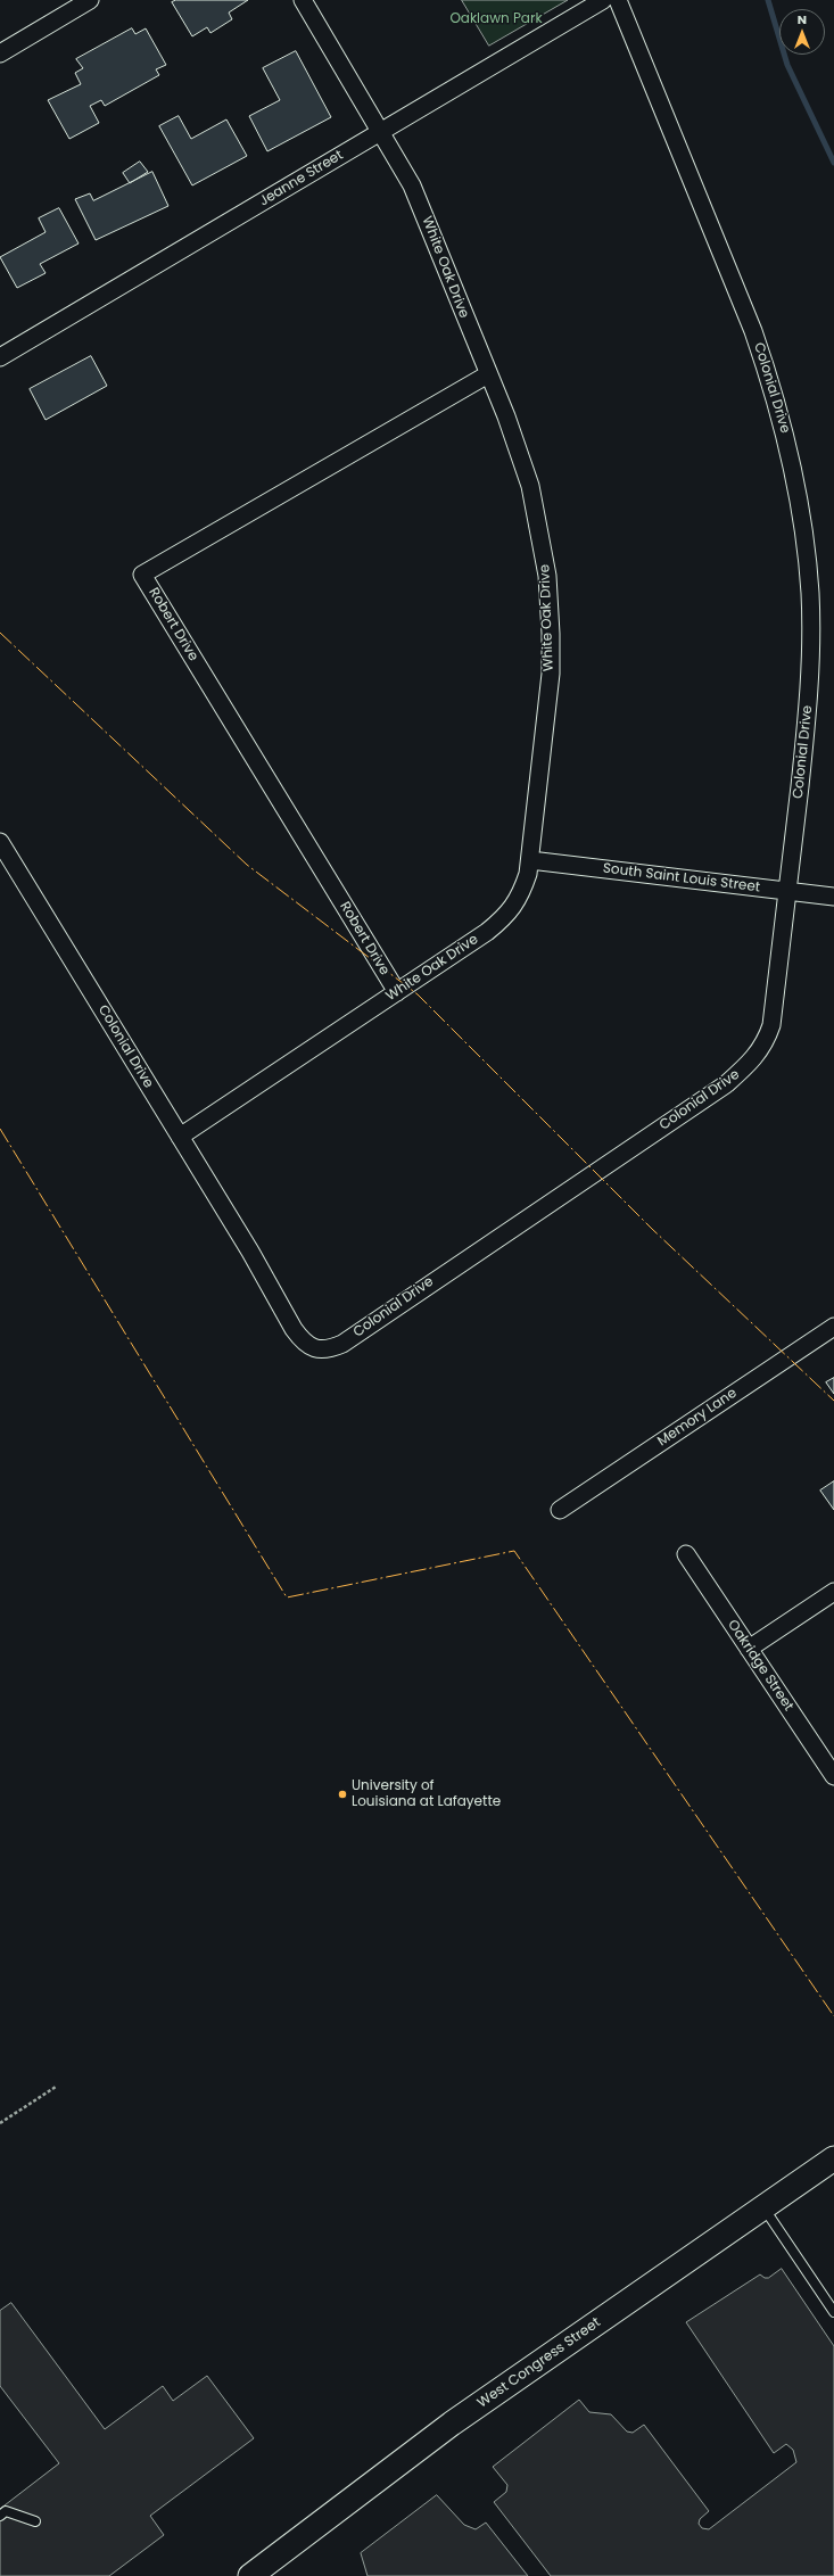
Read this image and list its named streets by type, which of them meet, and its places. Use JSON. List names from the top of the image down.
{
  "streets": {
    "main road": ["West Congress Street"],
    "street": [
      "Jeanne Street",
      "White Oak Drive",
      "Colonial Drive",
      "Robert Drive",
      "South Saint Louis Street",
      "Memory Lane",
      "Oakridge Street"
    ]
  },
  "crossings": [
    ["Jeanne Street", "White Oak Drive"],
    ["White Oak Drive", "Colonial Drive"],
    ["White Oak Drive", "Robert Drive"],
    ["White Oak Drive", "South Saint Louis Street"],
    ["Colonial Drive", "South Saint Louis Street"]
  ],
  "parks": ["Oaklawn Park"],
  "places": ["University of Louisiana at Lafayette"],
  "north": "top"
}
